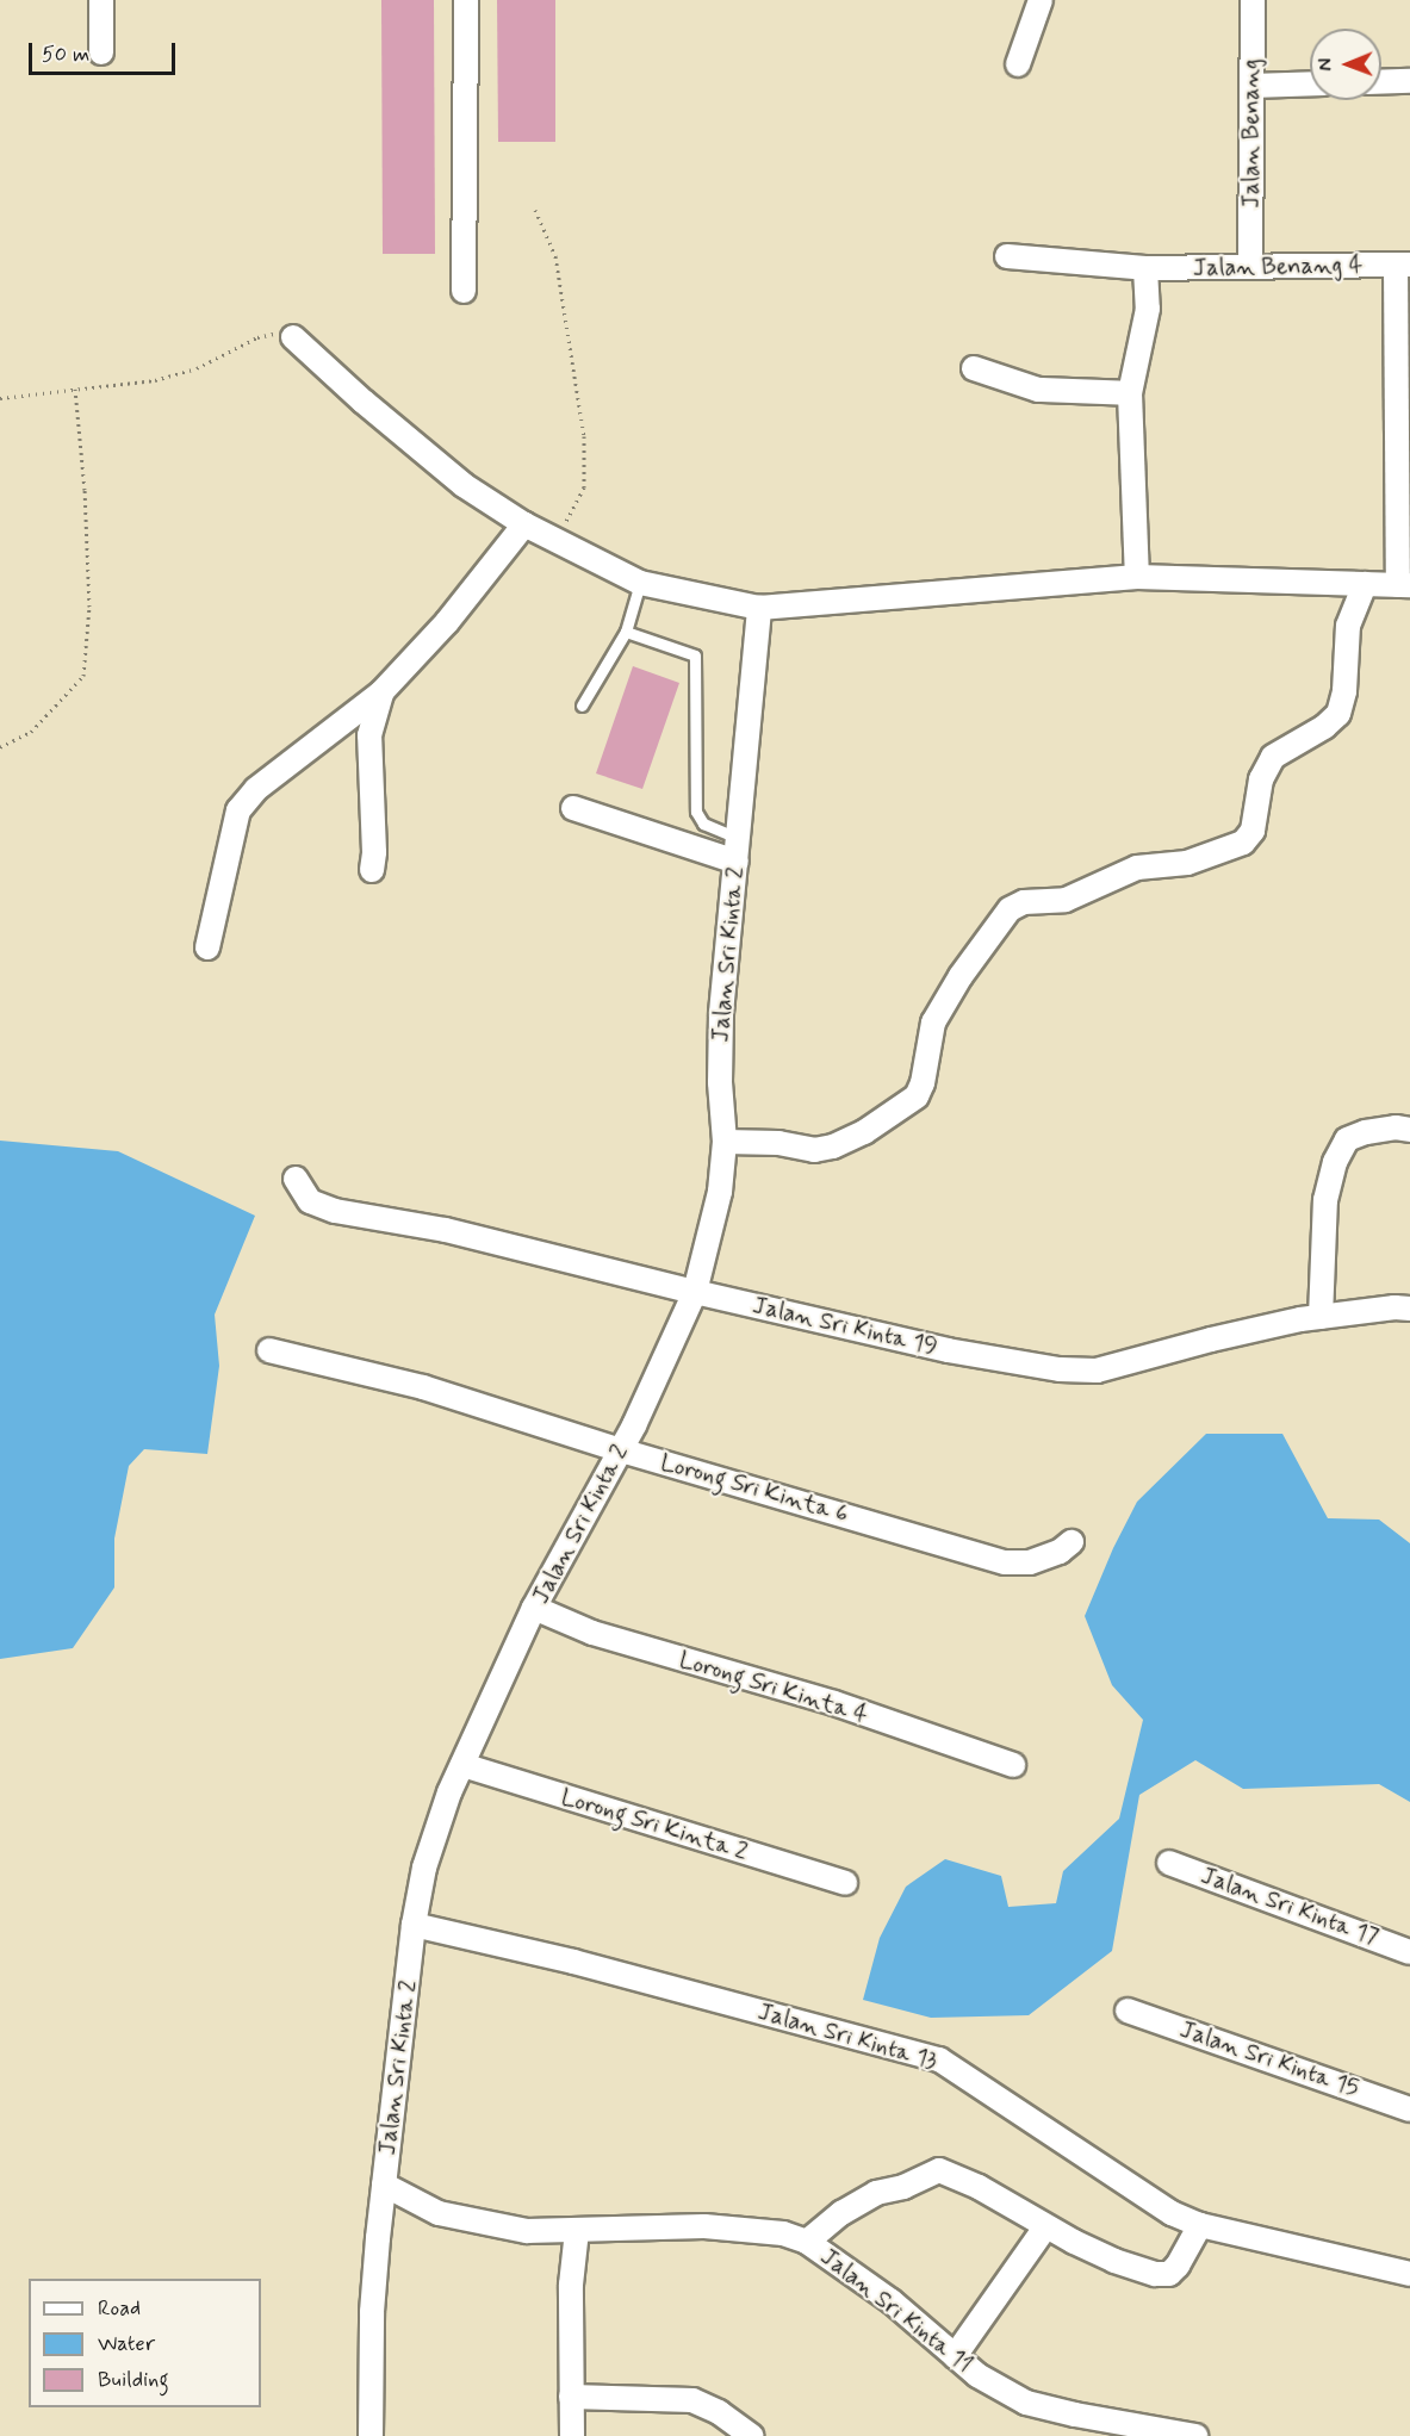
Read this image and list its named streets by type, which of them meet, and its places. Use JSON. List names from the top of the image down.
{
  "streets": {
    "street": [
      "Jalan Benang",
      "Jalan Benang 4",
      "Jalan Sri Kinta 2",
      "Jalan Sri Kinta 19",
      "Lorong Sri Kinta 6",
      "Lorong Sri Kinta 4",
      "Lorong Sri Kinta 2",
      "Jalan Sri Kinta 17",
      "Jalan Sri Kinta 13",
      "Jalan Sri Kinta 15",
      "Jalan Sri Kinta 11"
    ]
  },
  "crossings": [
    ["Jalan Benang", "Jalan Benang 4"],
    ["Jalan Sri Kinta 2", "Jalan Sri Kinta 19"],
    ["Jalan Sri Kinta 2", "Lorong Sri Kinta 6"],
    ["Jalan Sri Kinta 2", "Lorong Sri Kinta 4"],
    ["Jalan Sri Kinta 2", "Lorong Sri Kinta 2"],
    ["Jalan Sri Kinta 2", "Jalan Sri Kinta 13"],
    ["Jalan Sri Kinta 2", "Jalan Sri Kinta 11"]
  ],
  "legend": ["Road", "Water", "Building"],
  "scale_bar": "50 m",
  "north": "left"
}
